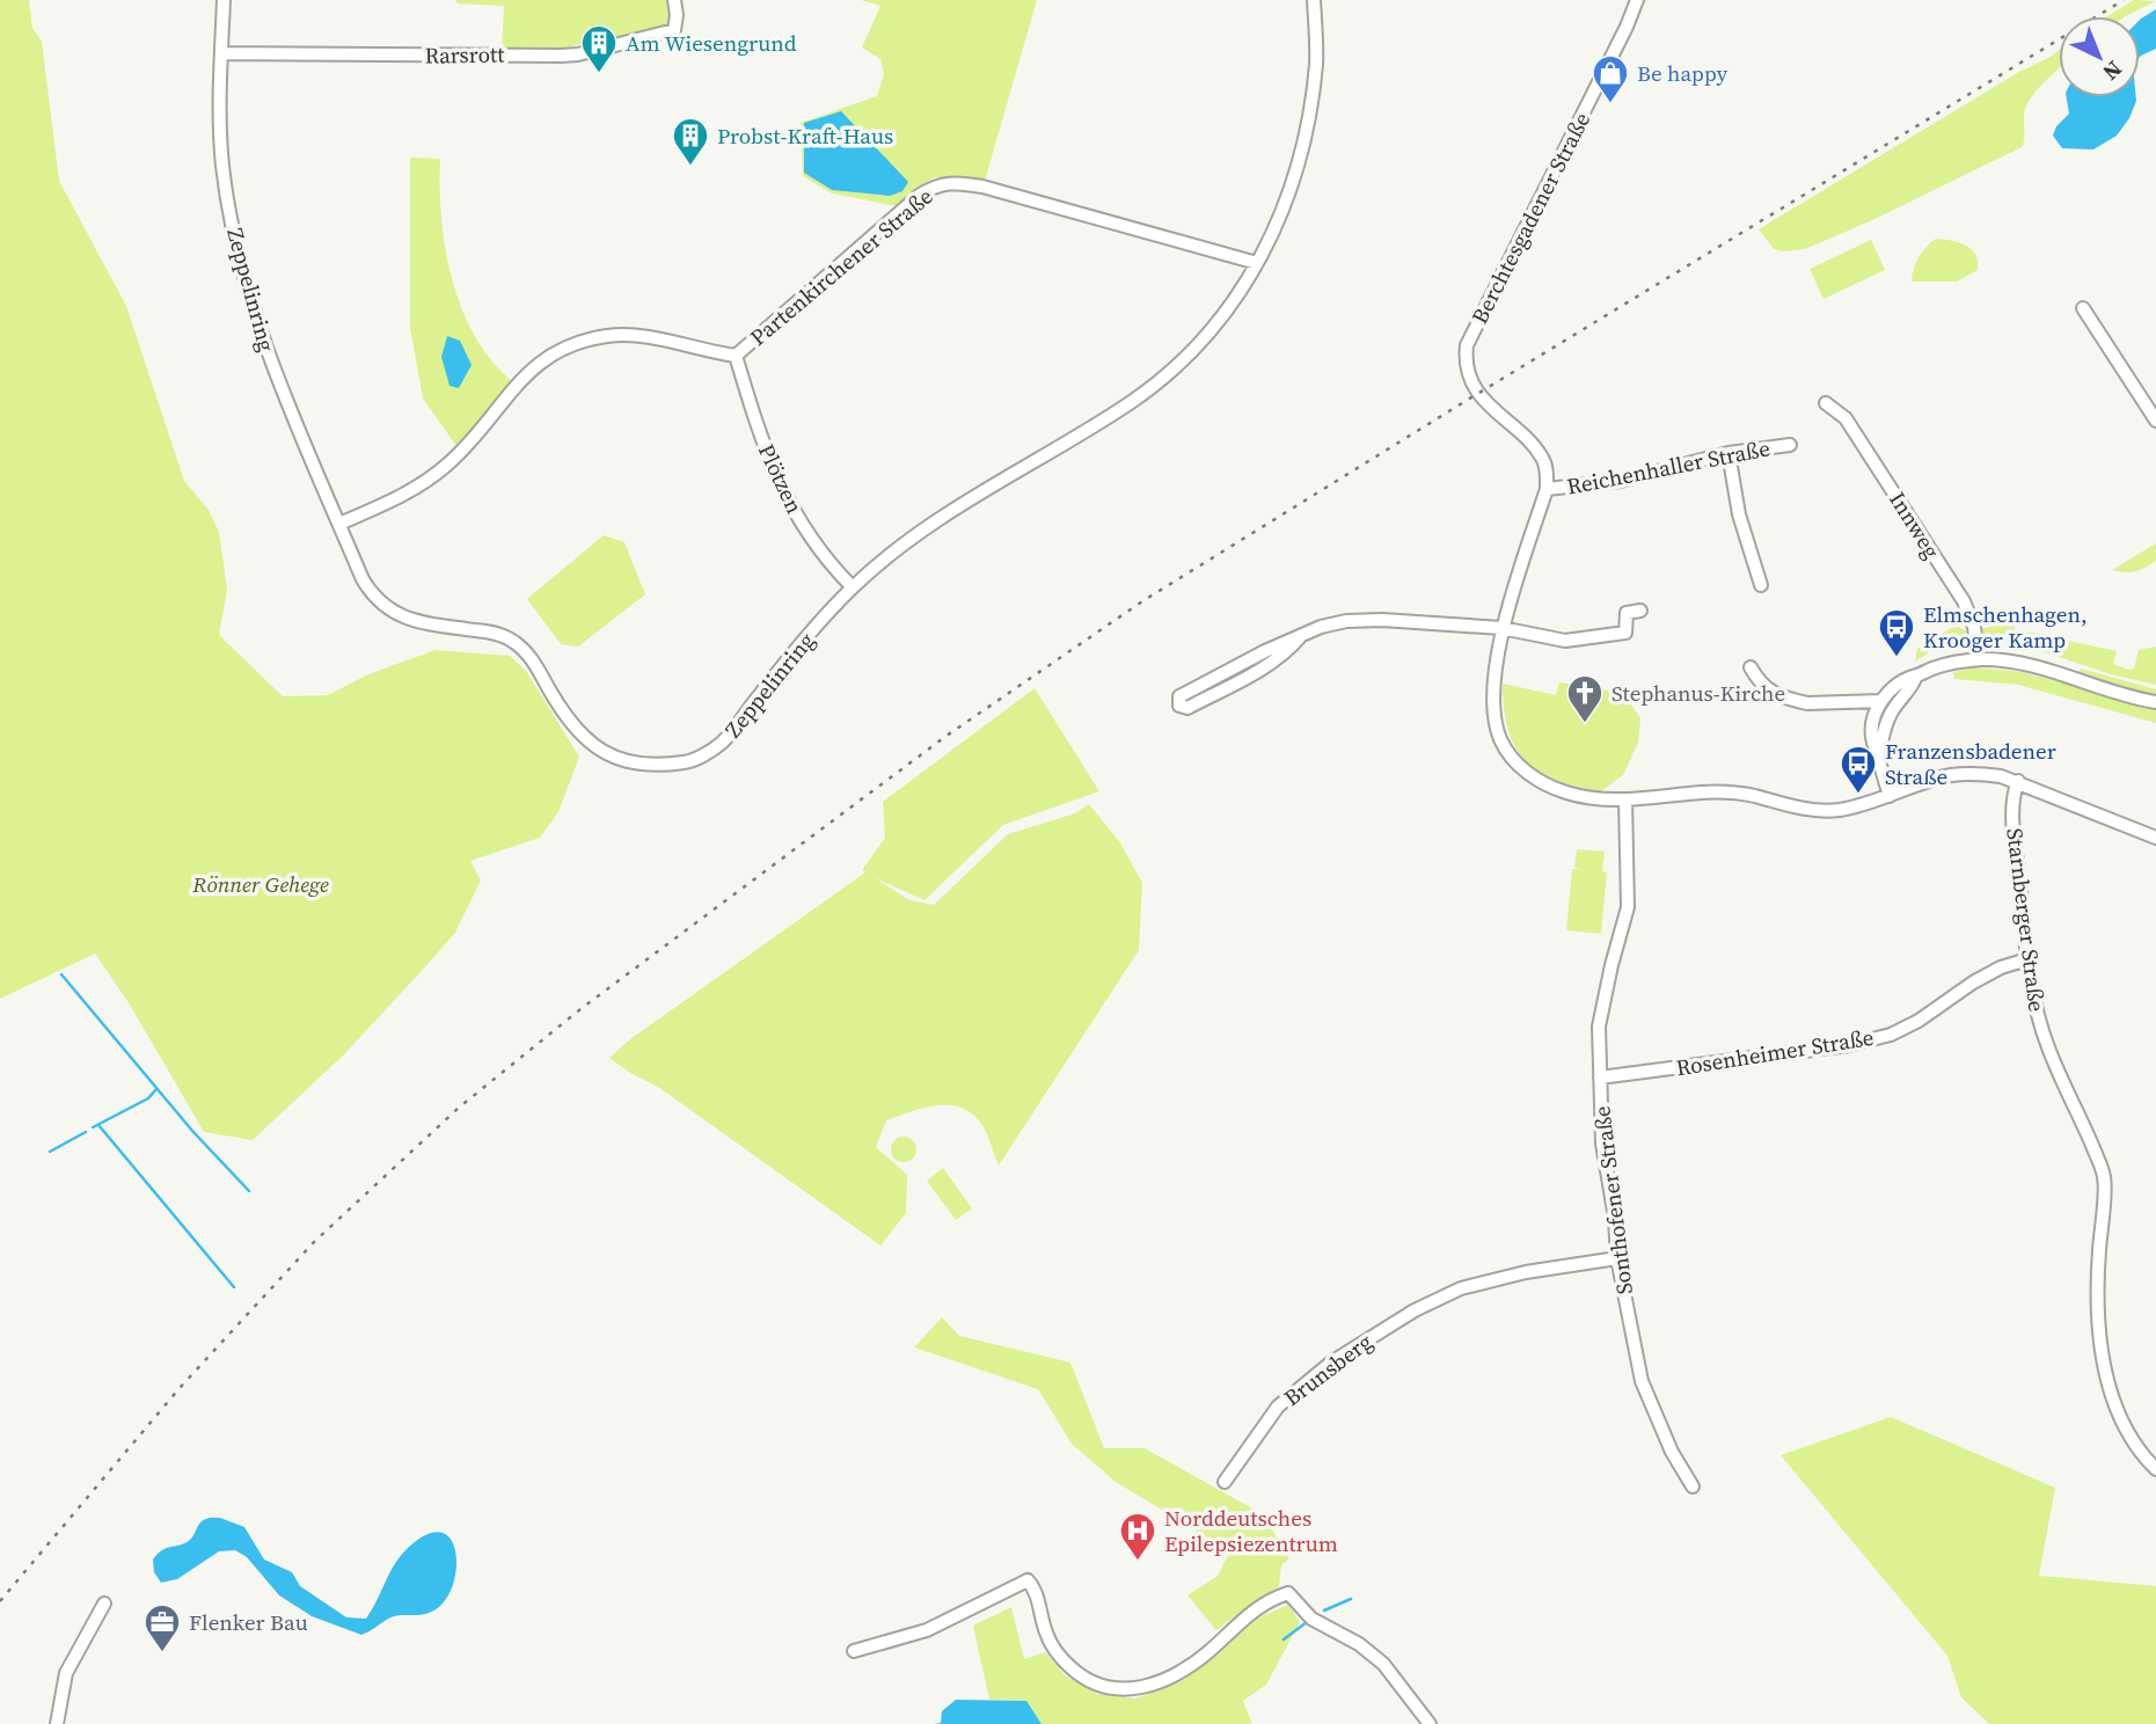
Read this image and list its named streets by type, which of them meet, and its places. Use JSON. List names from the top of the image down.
{
  "streets": {
    "street": [
      "Rarsrott",
      "Berchtesgadener Straße",
      "Partenkirchener Straße",
      "Zeppelinring",
      "Reichenhaller Straße",
      "Plötzen",
      "Innweg",
      "Starnberger Straße",
      "Rosenheimer Straße",
      "Sonthofener Straße",
      "Brunsberg"
    ]
  },
  "crossings": [
    ["Rarsrott", "Zeppelinring"],
    ["Berchtesgadener Straße", "Reichenhaller Straße"],
    ["Partenkirchener Straße", "Zeppelinring"],
    ["Partenkirchener Straße", "Plötzen"],
    ["Zeppelinring", "Plötzen"],
    ["Starnberger Straße", "Rosenheimer Straße"],
    ["Rosenheimer Straße", "Sonthofener Straße"],
    ["Sonthofener Straße", "Brunsberg"]
  ],
  "parks": ["Rönner Gehege"],
  "places": {
    "building": ["Am Wiesengrund", "Probst-Kraft-Haus"],
    "shop": ["Be happy"],
    "bus stop": ["Elmschenhagen, Krooger Kamp", "Franzensbadener Straße"],
    "church": ["Stephanus-Kirche"],
    "hospital": ["Norddeutsches Epilepsiezentrum"],
    "office": ["Flenker Bau"]
  },
  "north": "bottom right"
}
